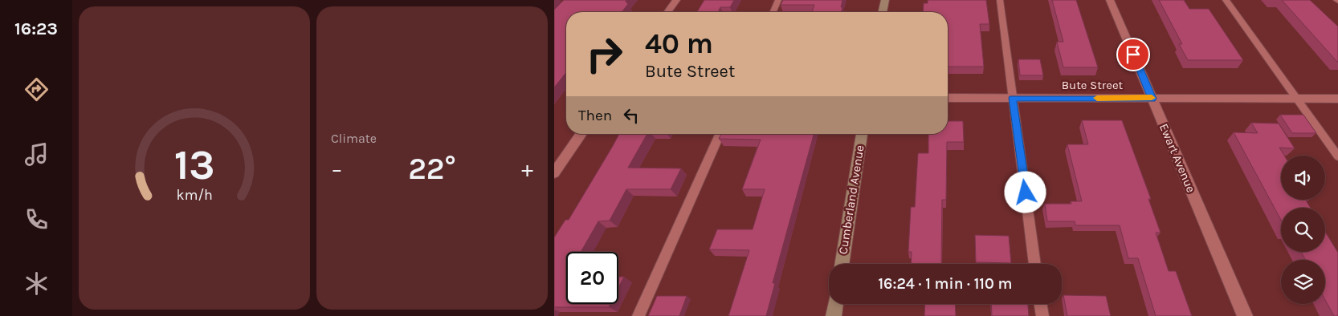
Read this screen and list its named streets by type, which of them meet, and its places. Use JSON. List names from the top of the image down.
{
  "streets": {
    "street": ["Bute Street", "Ewart Avenue", "Cumberland Avenue"]
  },
  "crossings": [
    ["Bute Street", "Ewart Avenue"]
  ],
  "page": {
    "tabs": "16:23",
    "tile": "Climate",
    "turn": ["40 m", "Bute Street"],
    "then": "Then",
    "heat": ["−", "22°", "+"],
    "limit": "20",
    "trip": "16:24 · 1 min · 110 m",
    "gauge": ["13", "km/h"]
  }
}
